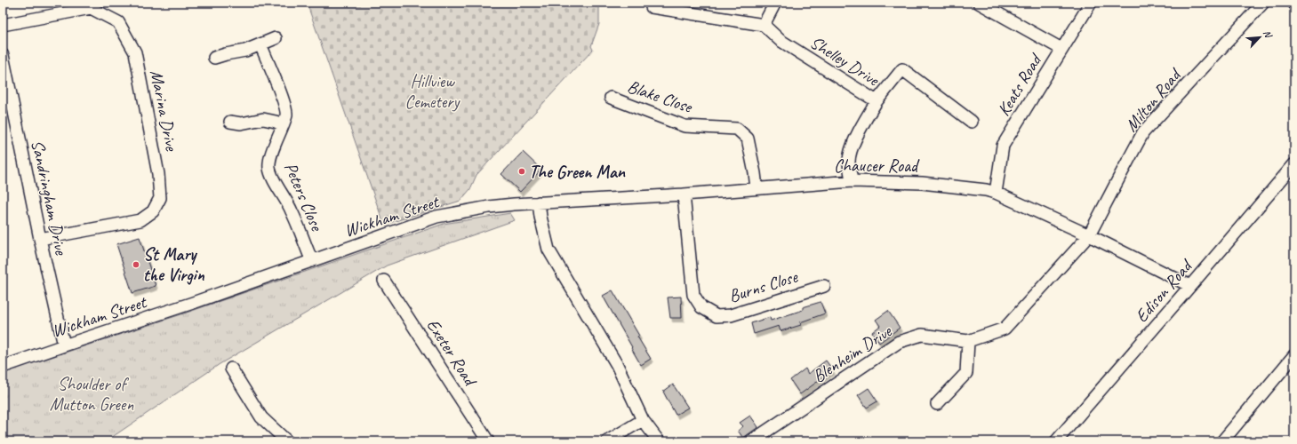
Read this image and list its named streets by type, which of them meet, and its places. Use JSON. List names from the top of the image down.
{
  "streets": {
    "street": [
      "Shelley Drive",
      "Keats Road",
      "Blake Close",
      "Milton Road",
      "Marina Drive",
      "Chaucer Road",
      "Peters Close",
      "Sandringham Drive",
      "Wickham Street",
      "Burns Close",
      "Edison Road",
      "Exeter Road",
      "Blenheim Drive"
    ]
  },
  "crossings": [
    ["Shelley Drive", "Chaucer Road"],
    ["Keats Road", "Chaucer Road"],
    ["Blake Close", "Chaucer Road"],
    ["Milton Road", "Chaucer Road"],
    ["Milton Road", "Blenheim Drive"],
    ["Marina Drive", "Sandringham Drive"],
    ["Chaucer Road", "Wickham Street"],
    ["Chaucer Road", "Burns Close"],
    ["Chaucer Road", "Edison Road"],
    ["Chaucer Road", "Blenheim Drive"],
    ["Peters Close", "Wickham Street"],
    ["Sandringham Drive", "Wickham Street"]
  ],
  "parks": ["Hillview Cemetery", "Shoulder of Mutton Green"],
  "places": ["The Green Man", "St Mary the Virgin"],
  "north": "top right"
}
